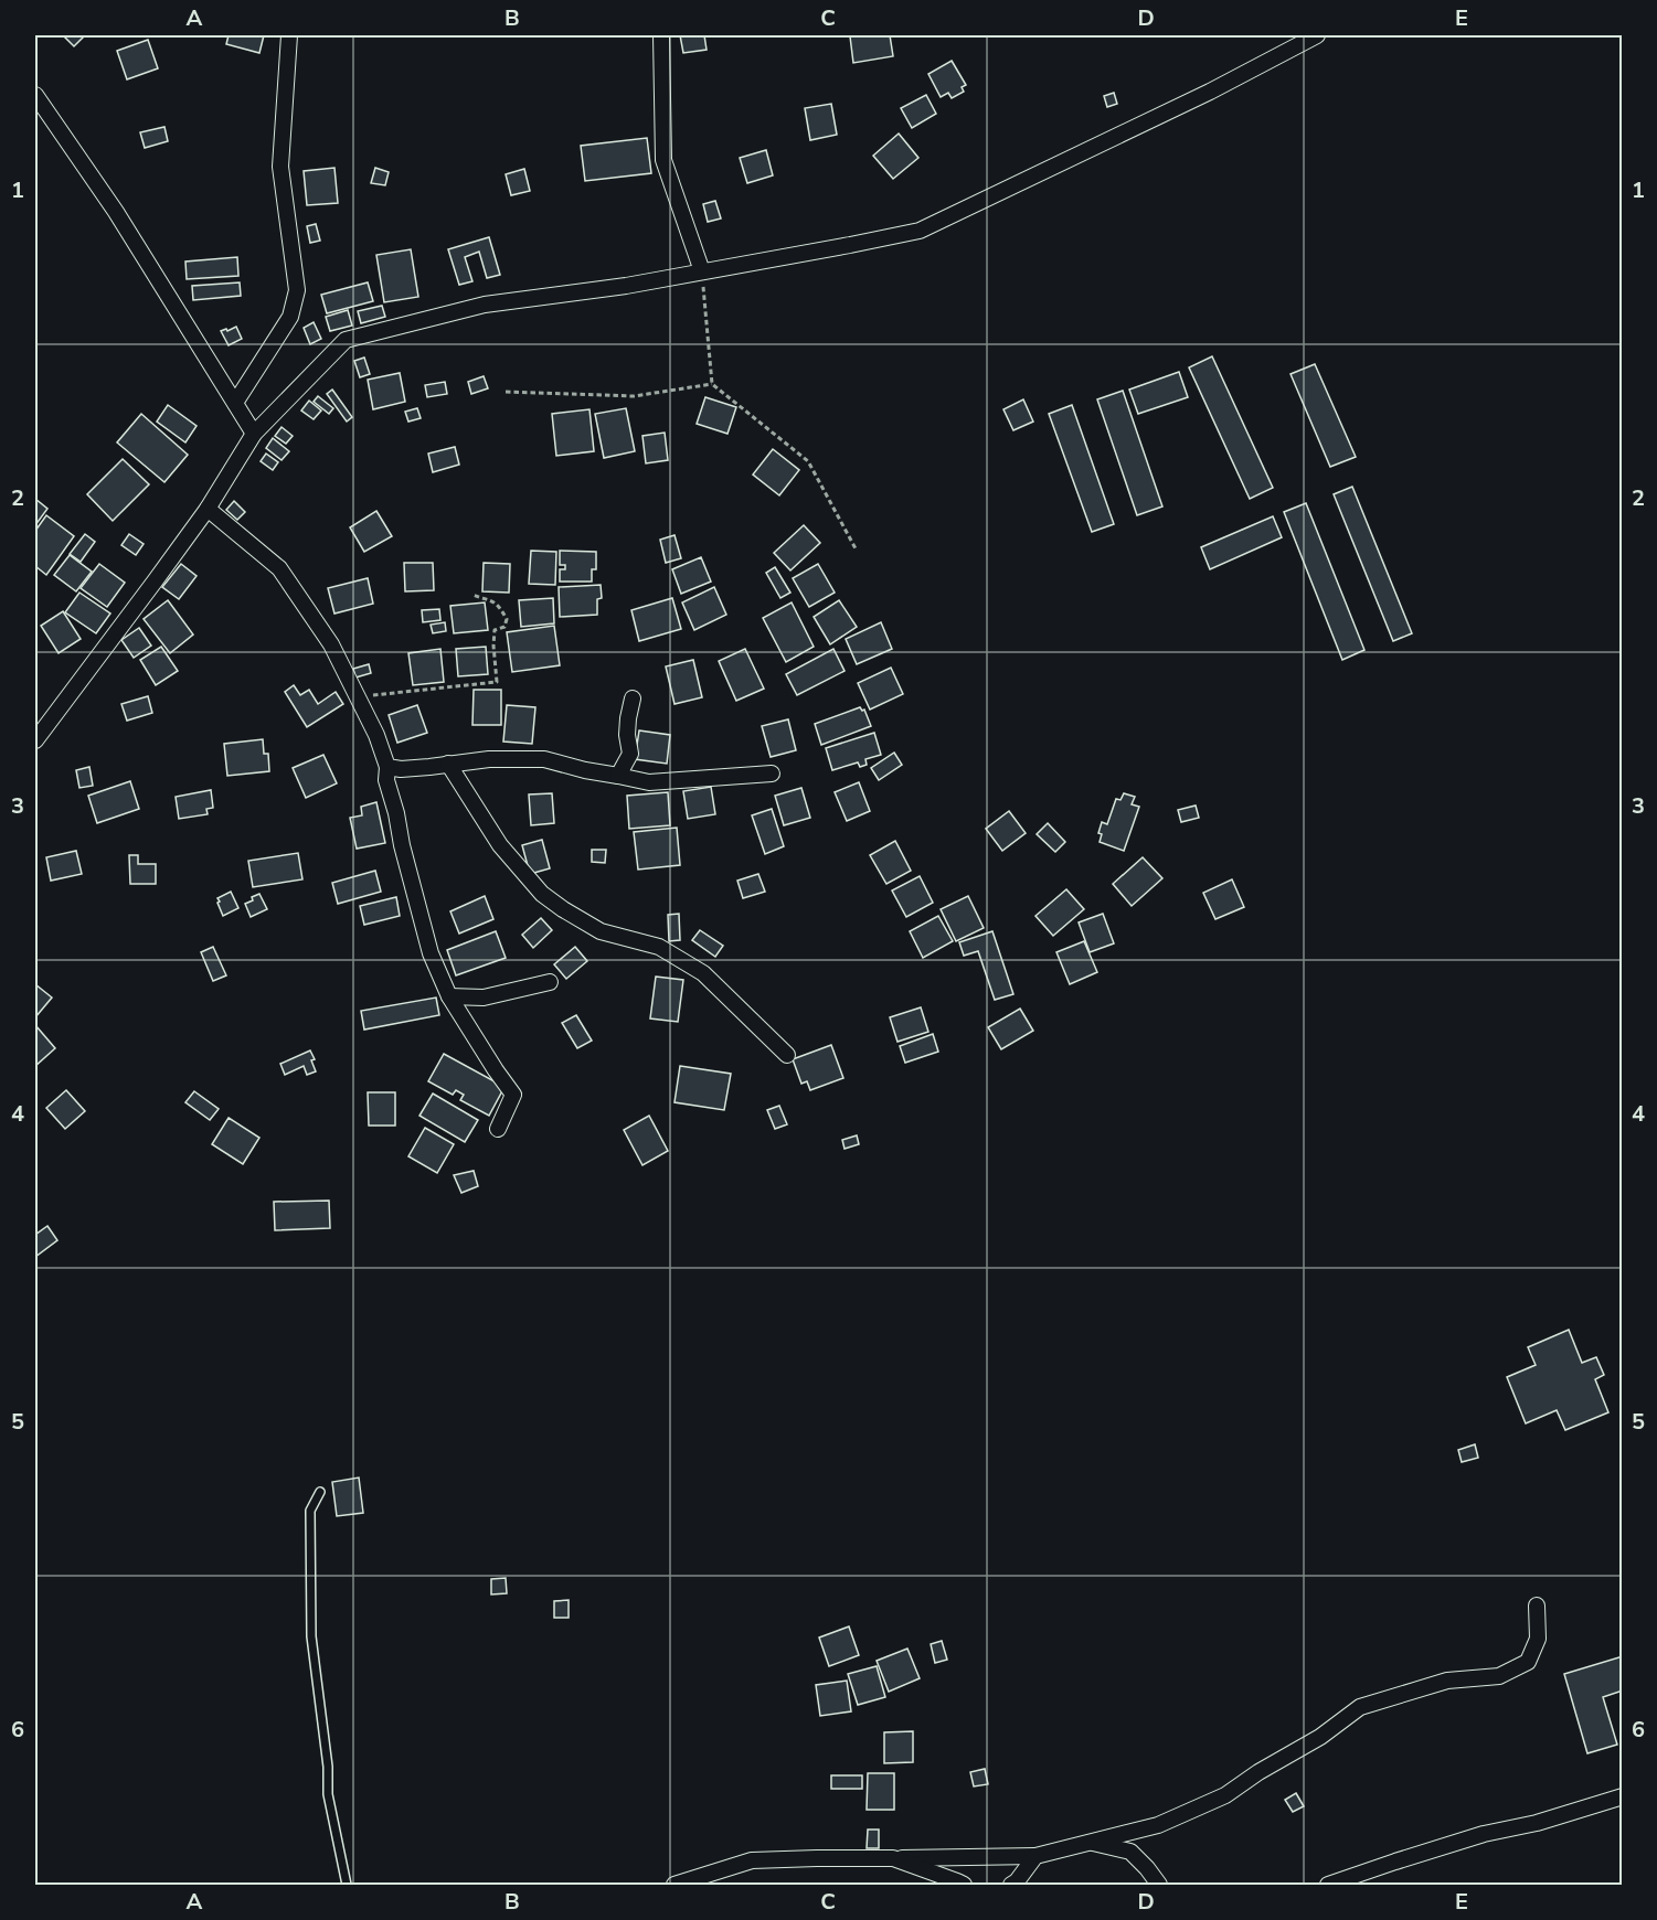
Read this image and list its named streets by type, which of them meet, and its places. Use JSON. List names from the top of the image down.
{
  "grid": {
    "columns": [
      "A",
      "B",
      "C",
      "D",
      "E"
    ],
    "rows": [
      "1",
      "2",
      "3",
      "4",
      "5",
      "6"
    ]
  }
}
